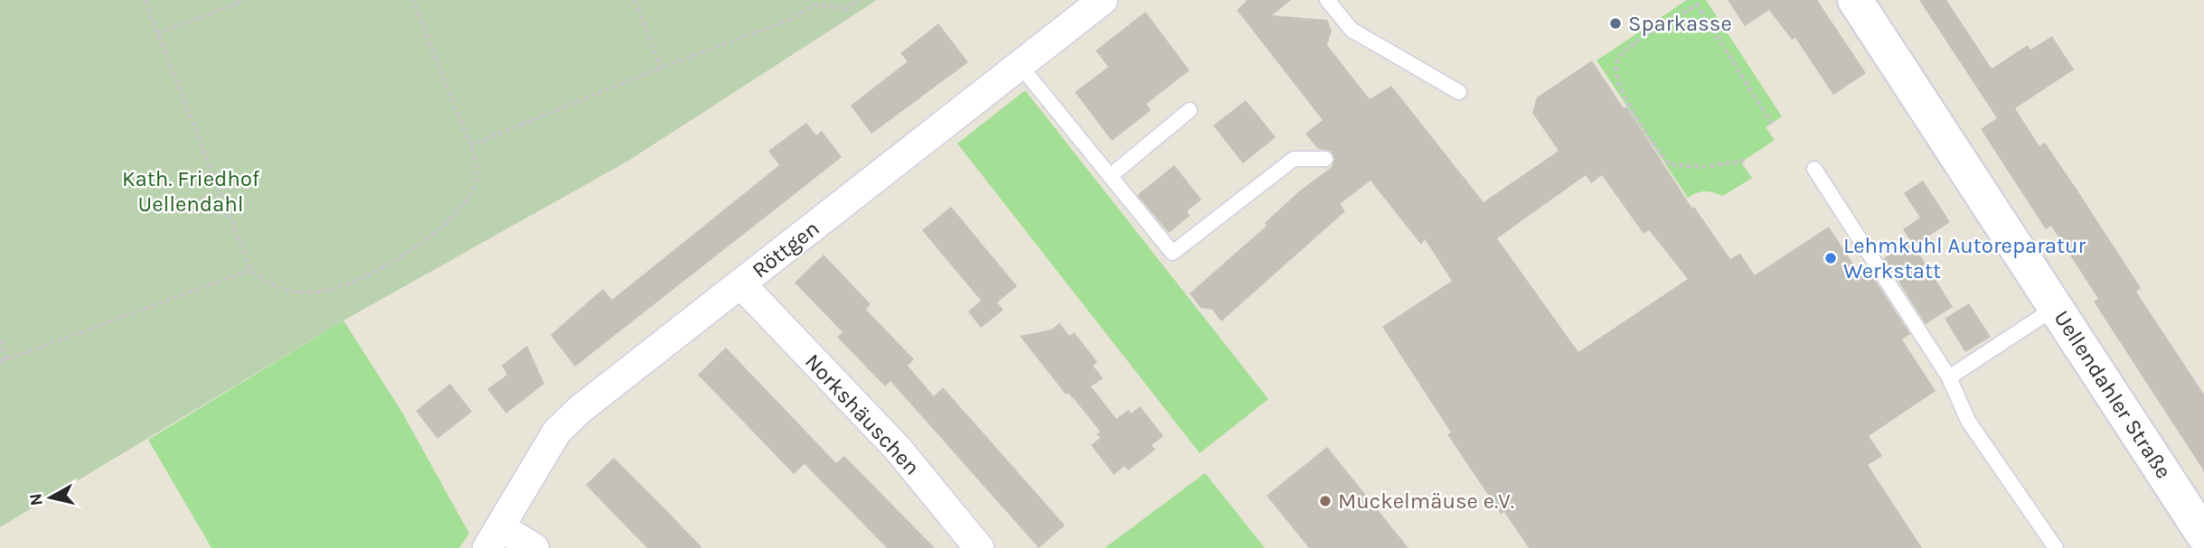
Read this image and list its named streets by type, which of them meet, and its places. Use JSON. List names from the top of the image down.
{
  "streets": {
    "main road": ["Uellendahler Straße"],
    "street": ["Röttgen", "Norkshäuschen"]
  },
  "crossings": [
    ["Röttgen", "Norkshäuschen"]
  ],
  "parks": ["Kath. Friedhof Uellendahl"],
  "places": ["Sparkasse", "Lehmkuhl Autoreparatur Werkstatt", "Muckelmäuse e.V."],
  "north": "left"
}
